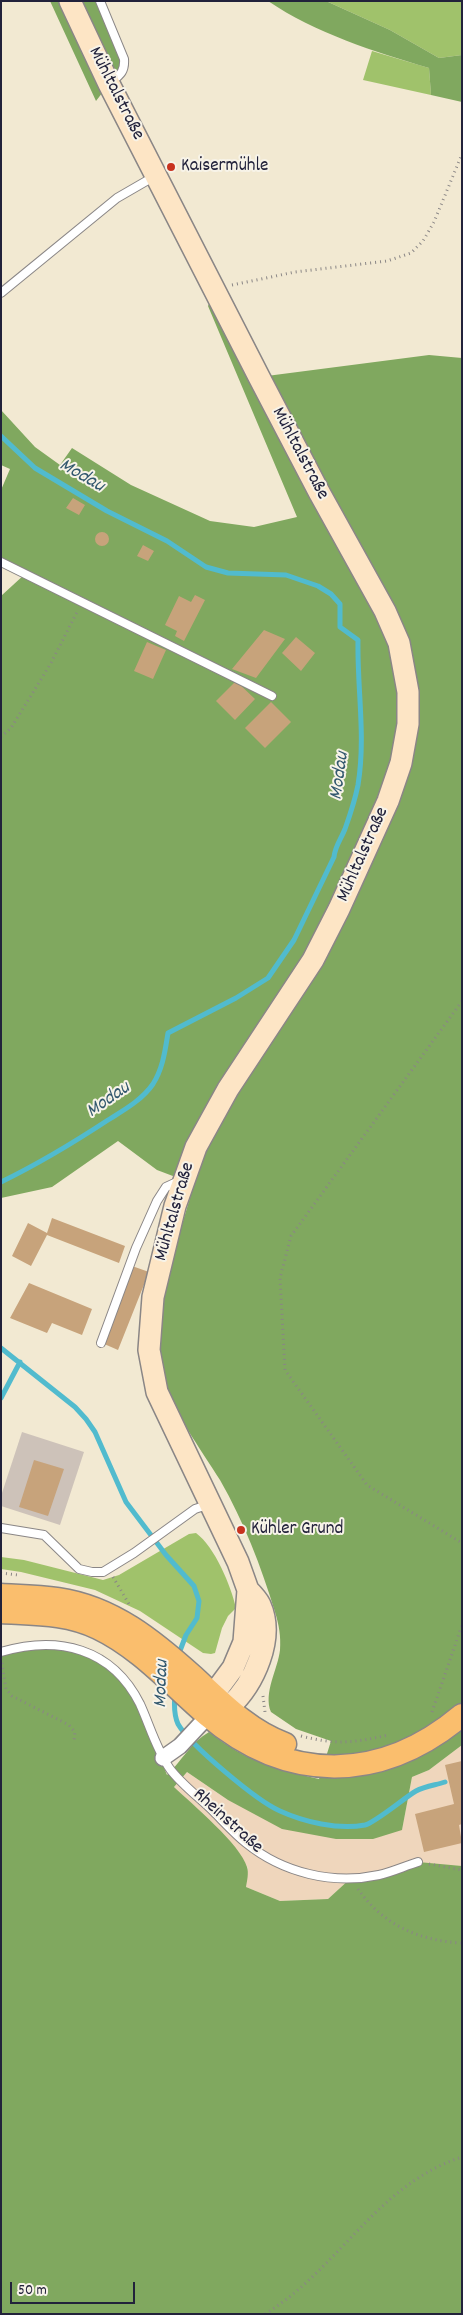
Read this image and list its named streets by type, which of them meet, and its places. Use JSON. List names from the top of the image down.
{
  "streets": {
    "street": ["Mühltalstraße"],
    "lane": ["Rheinstraße"]
  },
  "water": ["Modau"],
  "places": ["Kaisermühle", "Kühler Grund"],
  "scale_bar": "50 m"
}
